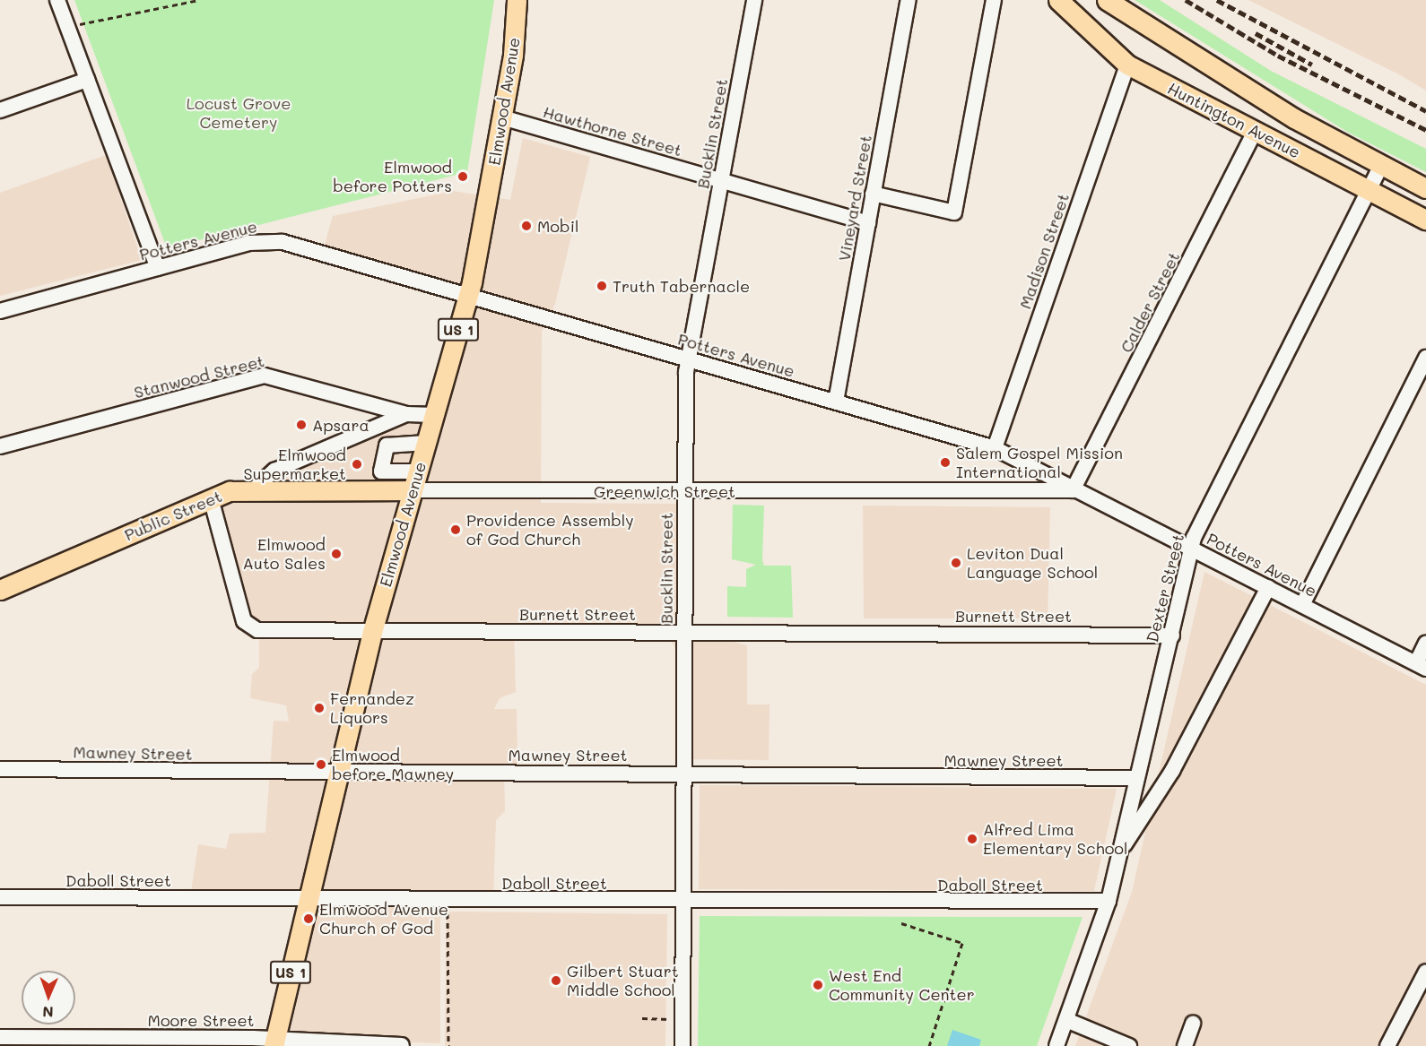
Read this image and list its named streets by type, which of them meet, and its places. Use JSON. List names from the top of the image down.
{
  "streets": {
    "main road": [
      "Elmwood Avenue",
      "Huntington Avenue",
      "US 1",
      "Greenwich Street",
      "Public Street"
    ],
    "street": [
      "Hawthorne Street",
      "Bucklin Street",
      "Vineyard Street",
      "Potters Avenue",
      "Madison Street",
      "Calder Street",
      "Stanwood Street",
      "Dexter Street",
      "Burnett Street",
      "Mawney Street",
      "Daboll Street",
      "Moore Street"
    ]
  },
  "crossings": [
    ["Elmwood Avenue", "Hawthorne Street"],
    ["Elmwood Avenue", "Potters Avenue"],
    ["Elmwood Avenue", "Greenwich Street"],
    ["Elmwood Avenue", "Public Street"],
    ["Elmwood Avenue", "Burnett Street"],
    ["Elmwood Avenue", "Mawney Street"],
    ["Elmwood Avenue", "Daboll Street"],
    ["Elmwood Avenue", "Moore Street"],
    ["Huntington Avenue", "Madison Street"],
    ["Huntington Avenue", "Calder Street"],
    ["Huntington Avenue", "Dexter Street"],
    ["Hawthorne Street", "Bucklin Street"],
    ["Hawthorne Street", "Vineyard Street"],
    ["Bucklin Street", "Potters Avenue"],
    ["Bucklin Street", "Greenwich Street"],
    ["Bucklin Street", "Burnett Street"],
    ["Bucklin Street", "Mawney Street"],
    ["Bucklin Street", "Daboll Street"],
    ["Vineyard Street", "Potters Avenue"],
    ["Potters Avenue", "Madison Street"],
    ["Potters Avenue", "Calder Street"],
    ["Potters Avenue", "Greenwich Street"],
    ["Potters Avenue", "Dexter Street"],
    ["Calder Street", "Greenwich Street"],
    ["Stanwood Street", "Public Street"],
    ["Greenwich Street", "Public Street"],
    ["Public Street", "Burnett Street"],
    ["Dexter Street", "Burnett Street"],
    ["Dexter Street", "Mawney Street"],
    ["Dexter Street", "Daboll Street"]
  ],
  "parks": ["Locust Grove Cemetery"],
  "places": [
    "Elmwood before Potters",
    "Mobil",
    "Truth Tabernacle",
    "Apsara",
    "Salem Gospel Mission International",
    "Elmwood Supermarket",
    "Providence Assembly of God Church",
    "Elmwood Auto Sales",
    "Leviton Dual Language School",
    "Fernandez Liquors",
    "Elmwood before Mawney",
    "Alfred Lima Elementary School",
    "Elmwood Avenue Church of God",
    "Gilbert Stuart Middle School",
    "West End Community Center"
  ],
  "north": "bottom"
}
